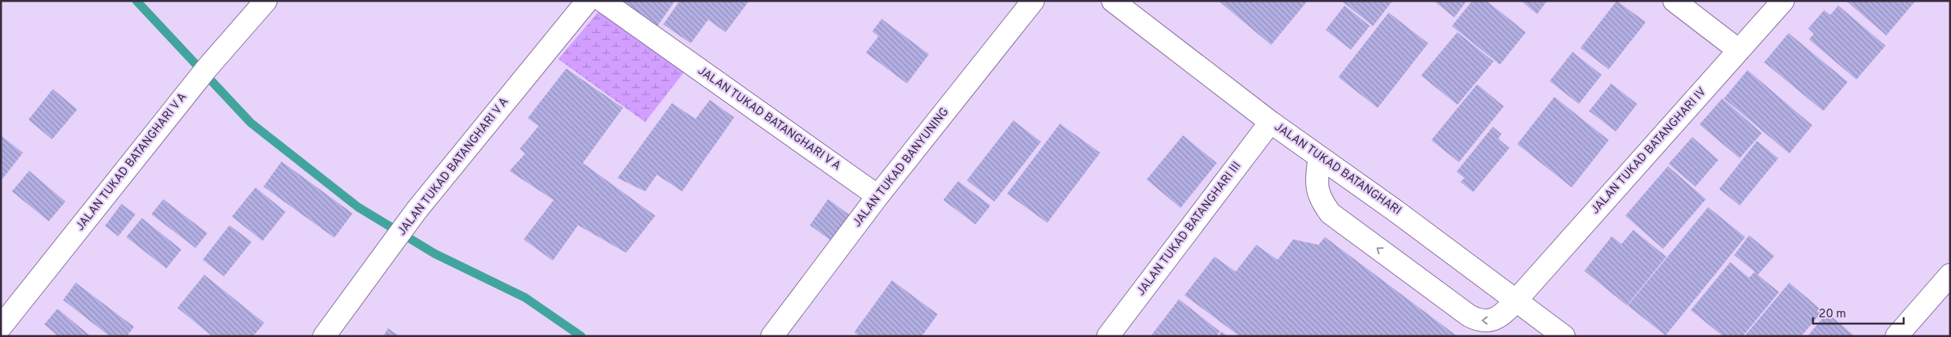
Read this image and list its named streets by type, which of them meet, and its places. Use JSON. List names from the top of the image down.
{
  "streets": {
    "street": [
      "JALAN TUKAD BATANGHARI V A",
      "JALAN TUKAD BATANGHARI IV",
      "JALAN TUKAD BANYUNING",
      "JALAN TUKAD BATANGHARI",
      "JALAN TUKAD BATANGHARI III"
    ]
  },
  "crossings": [
    ["JALAN TUKAD BATANGHARI V A", "JALAN TUKAD BANYUNING"],
    ["JALAN TUKAD BATANGHARI IV", "JALAN TUKAD BATANGHARI"],
    ["JALAN TUKAD BATANGHARI", "JALAN TUKAD BATANGHARI III"]
  ],
  "one_way": ["JALAN TUKAD BATANGHARI IV"],
  "scale_bar": "20 m"
}
